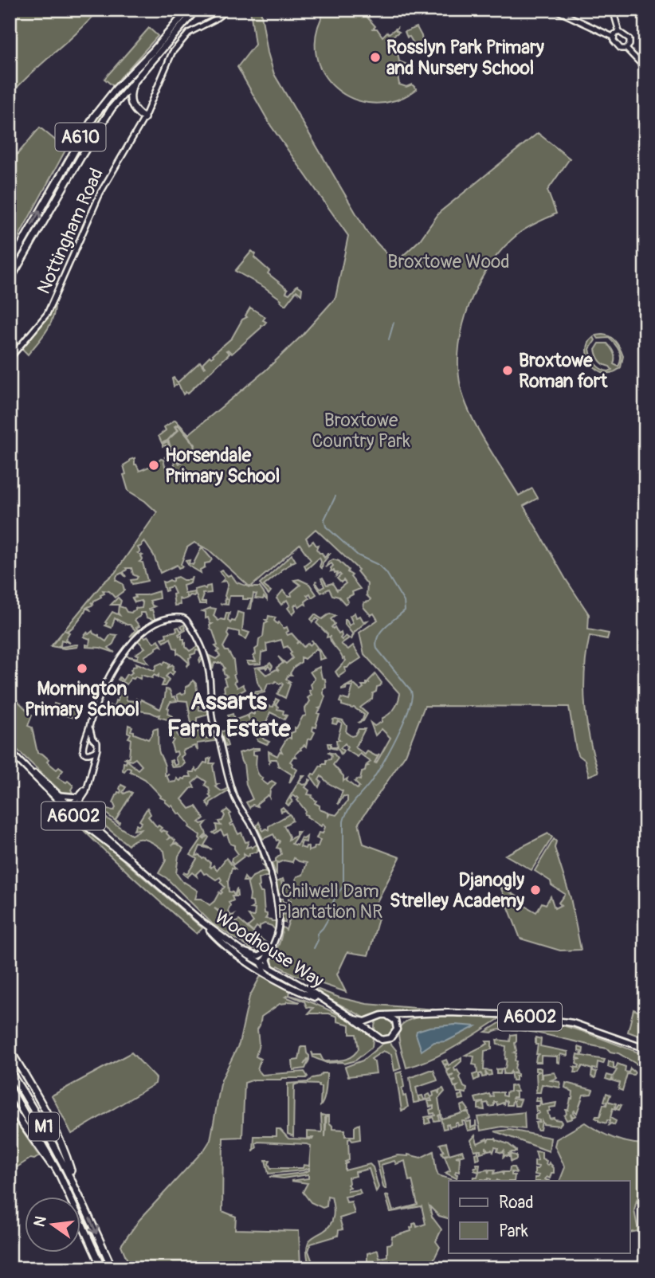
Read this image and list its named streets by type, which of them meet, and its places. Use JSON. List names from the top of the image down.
{
  "streets": {
    "highway": ["A610", "M1"],
    "main road": ["A6002", "Woodhouse Way"],
    "street": ["Nottingham Road"]
  },
  "crossings": [
    ["A6002", "Woodhouse Way"]
  ],
  "districts": ["Assarts Farm Estate"],
  "parks": ["Broxtowe Wood", "Broxtowe Country Park", "Chilwell Dam Plantation NR"],
  "places": [
    "Rosslyn Park Primary and Nursery School",
    "Broxtowe Roman fort",
    "Horsendale Primary School",
    "Mornington Primary School",
    "Djanogly Strelley Academy"
  ],
  "legend": ["Road", "Park"],
  "north": "left"
}
